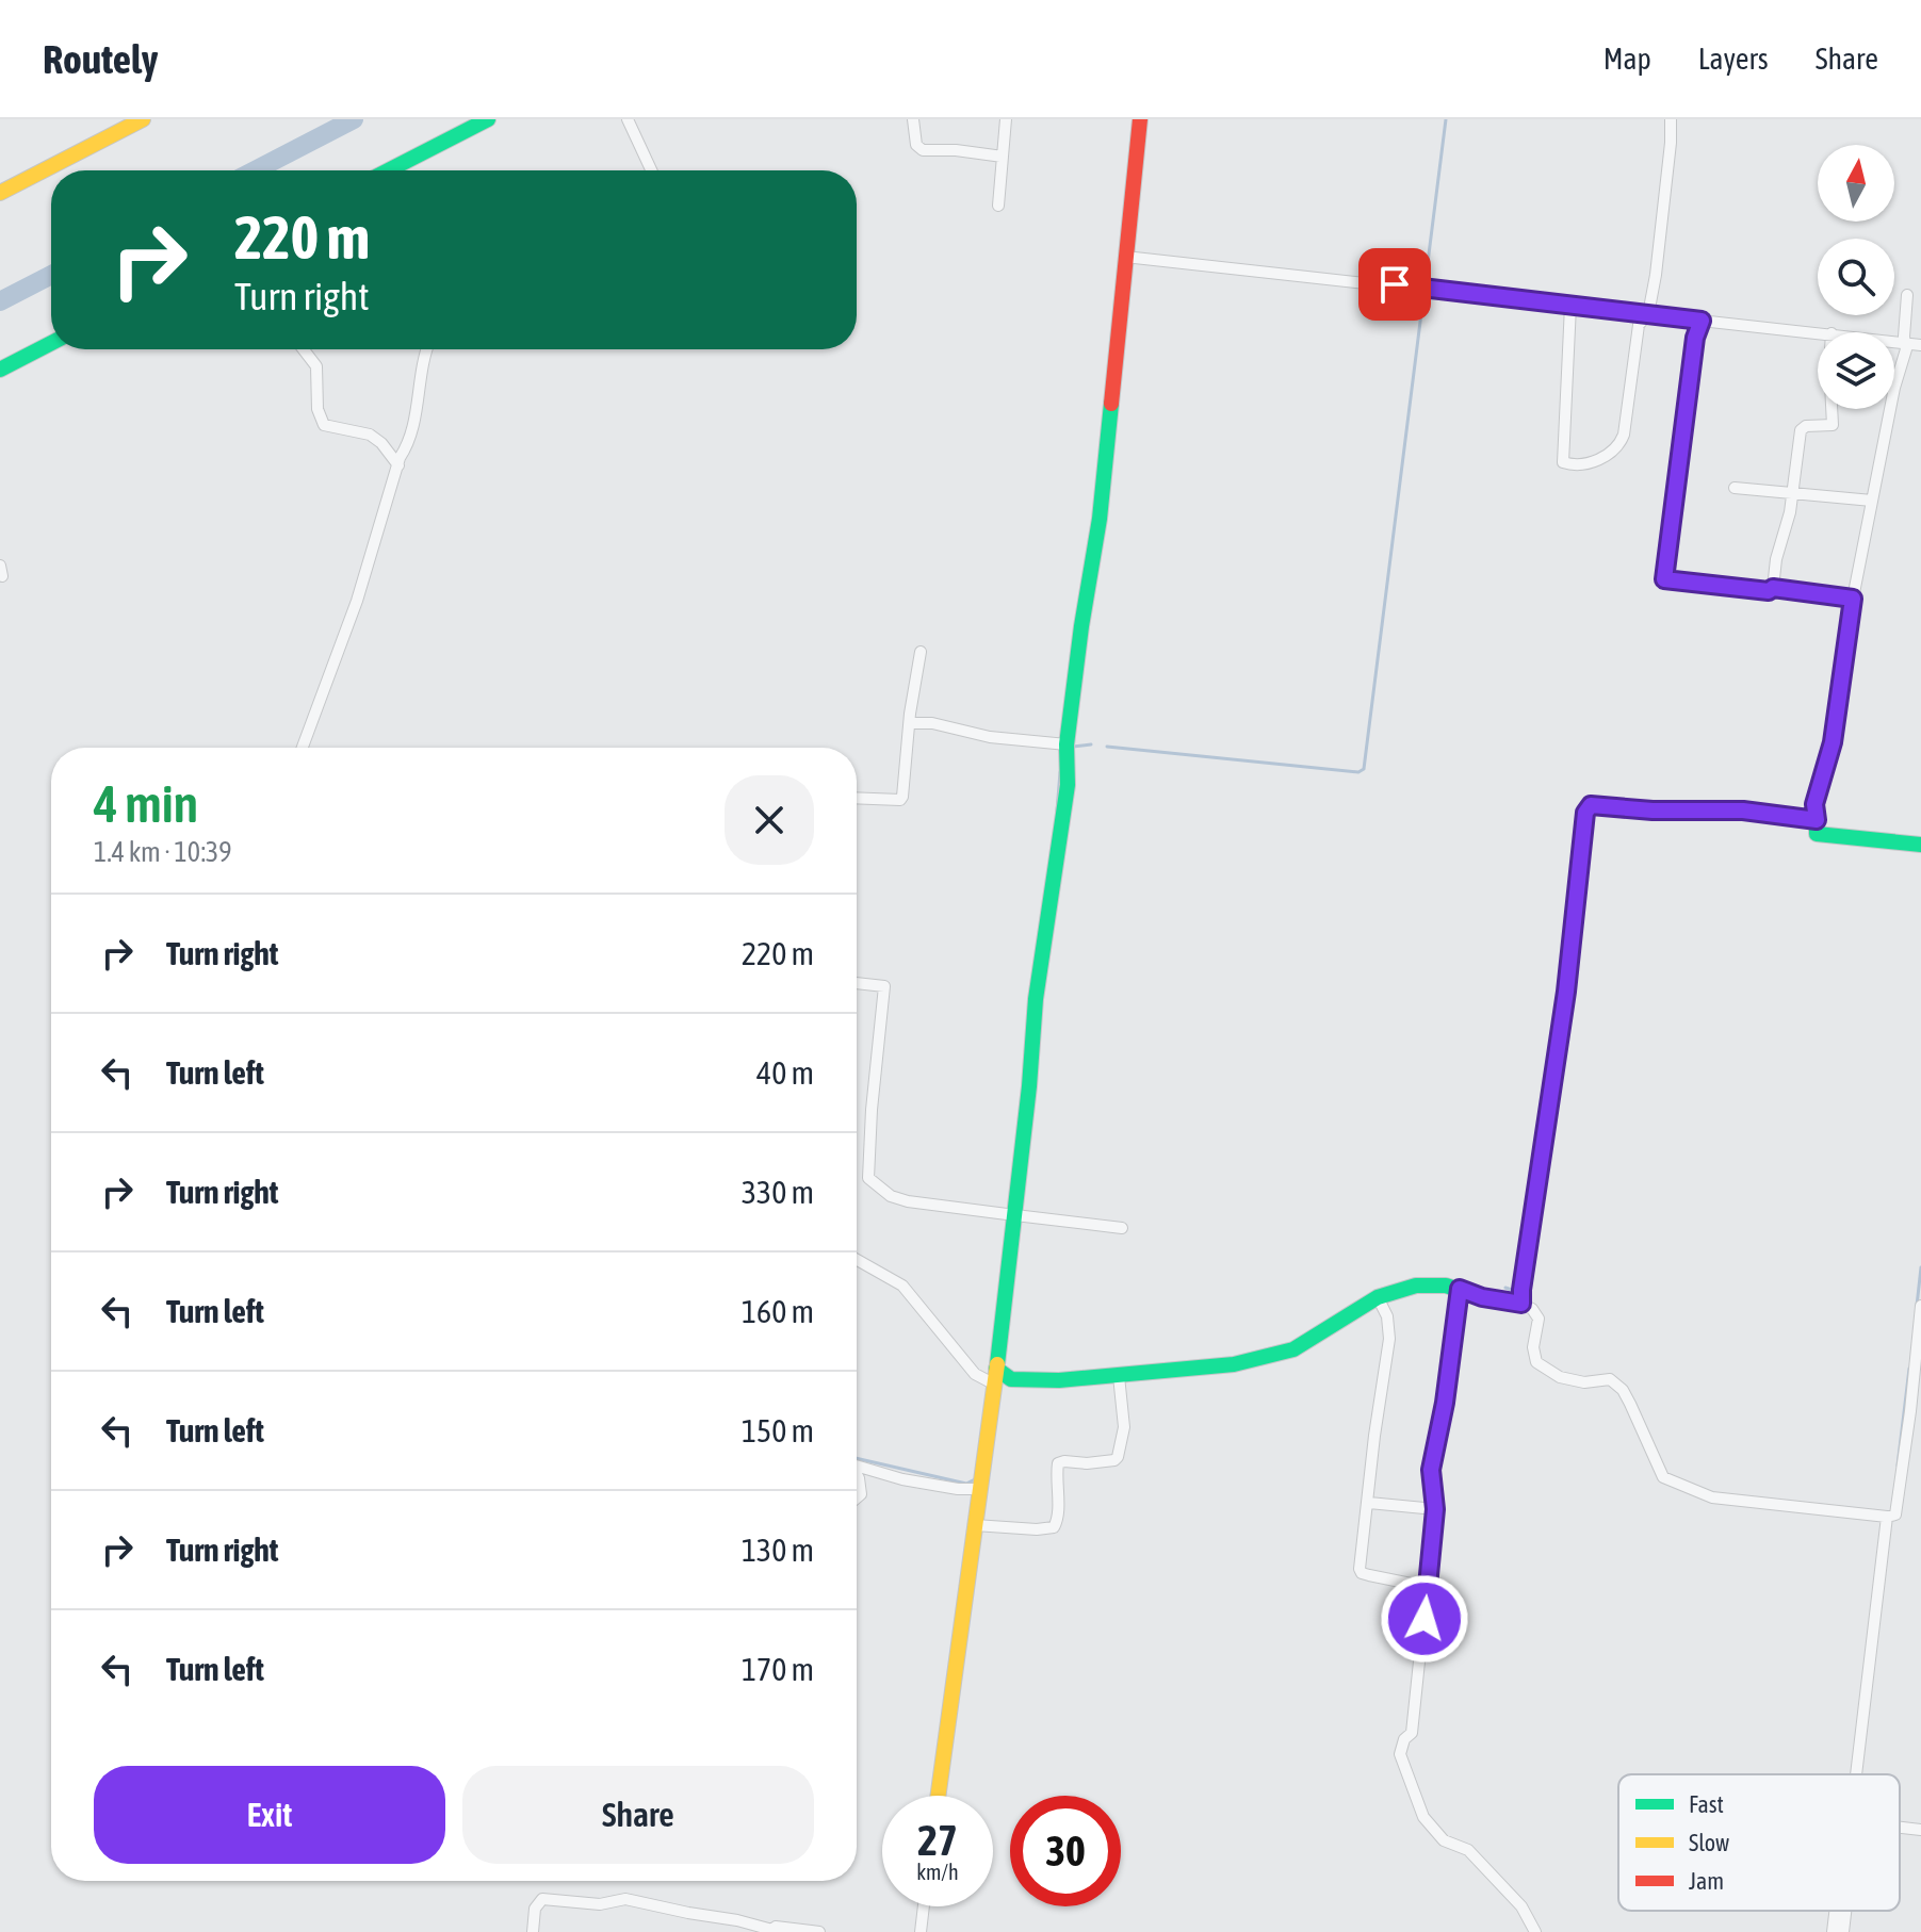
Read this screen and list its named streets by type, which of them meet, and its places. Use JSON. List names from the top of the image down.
{
  "legend": ["Fast", "Slow", "Jam"],
  "north": "top",
  "page": {
    "header": "Routely",
    "nav": ["Map", "Layers", "Share"],
    "turn": ["220 m", "Turn right"],
    "heading": ["4 min", "1.4 km · 10:39"],
    "list": [
      {
        "name": "Turn right",
        "value": "220 m"
      },
      {
        "name": "Turn left",
        "value": "40 m"
      },
      {
        "name": "Turn right",
        "value": "330 m"
      },
      {
        "name": "Turn left",
        "value": "160 m"
      },
      {
        "name": "Turn left",
        "value": "150 m"
      },
      {
        "name": "Turn right",
        "value": "130 m"
      },
      {
        "name": "Turn left",
        "value": "170 m"
      }
    ],
    "buttons": ["Exit", "Share"],
    "speed": "27 km/h",
    "limit": "30"
  }
}
